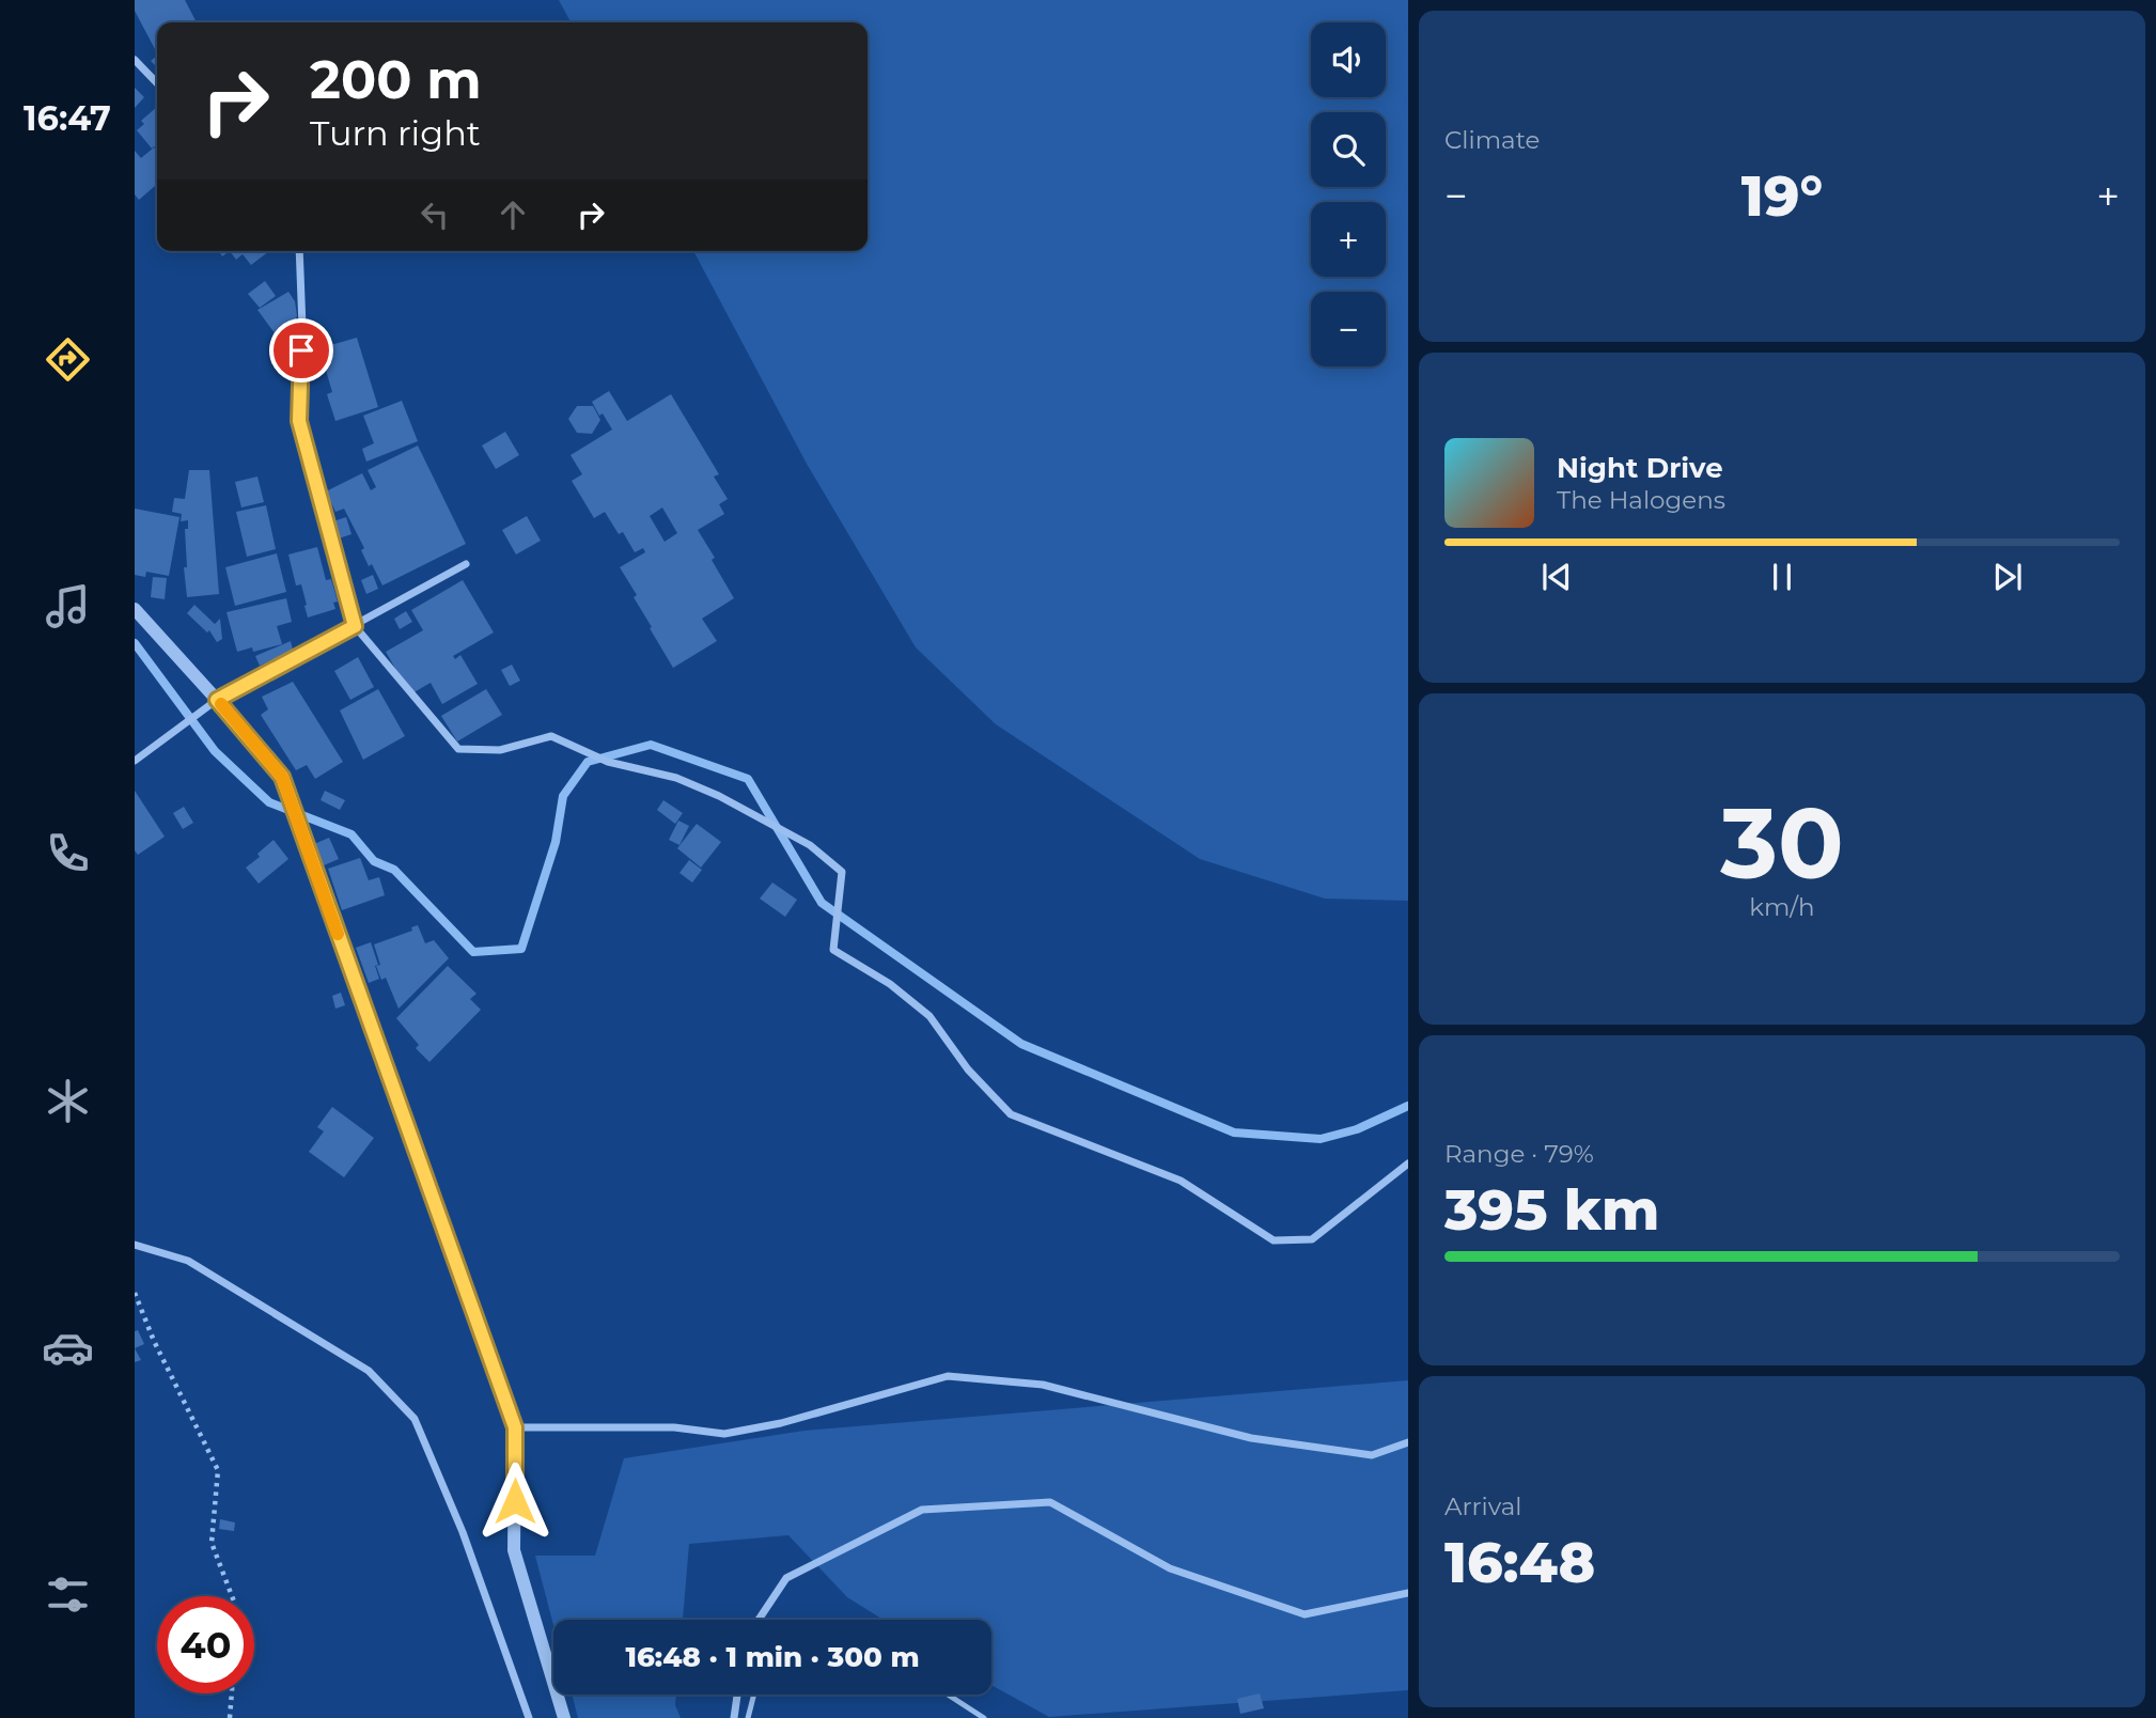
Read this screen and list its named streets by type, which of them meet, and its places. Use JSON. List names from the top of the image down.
{
  "page": {
    "tabs": "16:47",
    "tile": [
      "Climate",
      ["30", "km/h"],
      ["Range · 79%", "395 km"],
      ["Arrival", "16:48"]
    ],
    "map_buttons": ["+", "−"],
    "turn": ["200 m", "Turn right"],
    "heat": ["−", "19°", "+"],
    "song": ["Night Drive", "The Halogens"],
    "limit": "40",
    "trip": "16:48 · 1 min · 300 m"
  }
}
